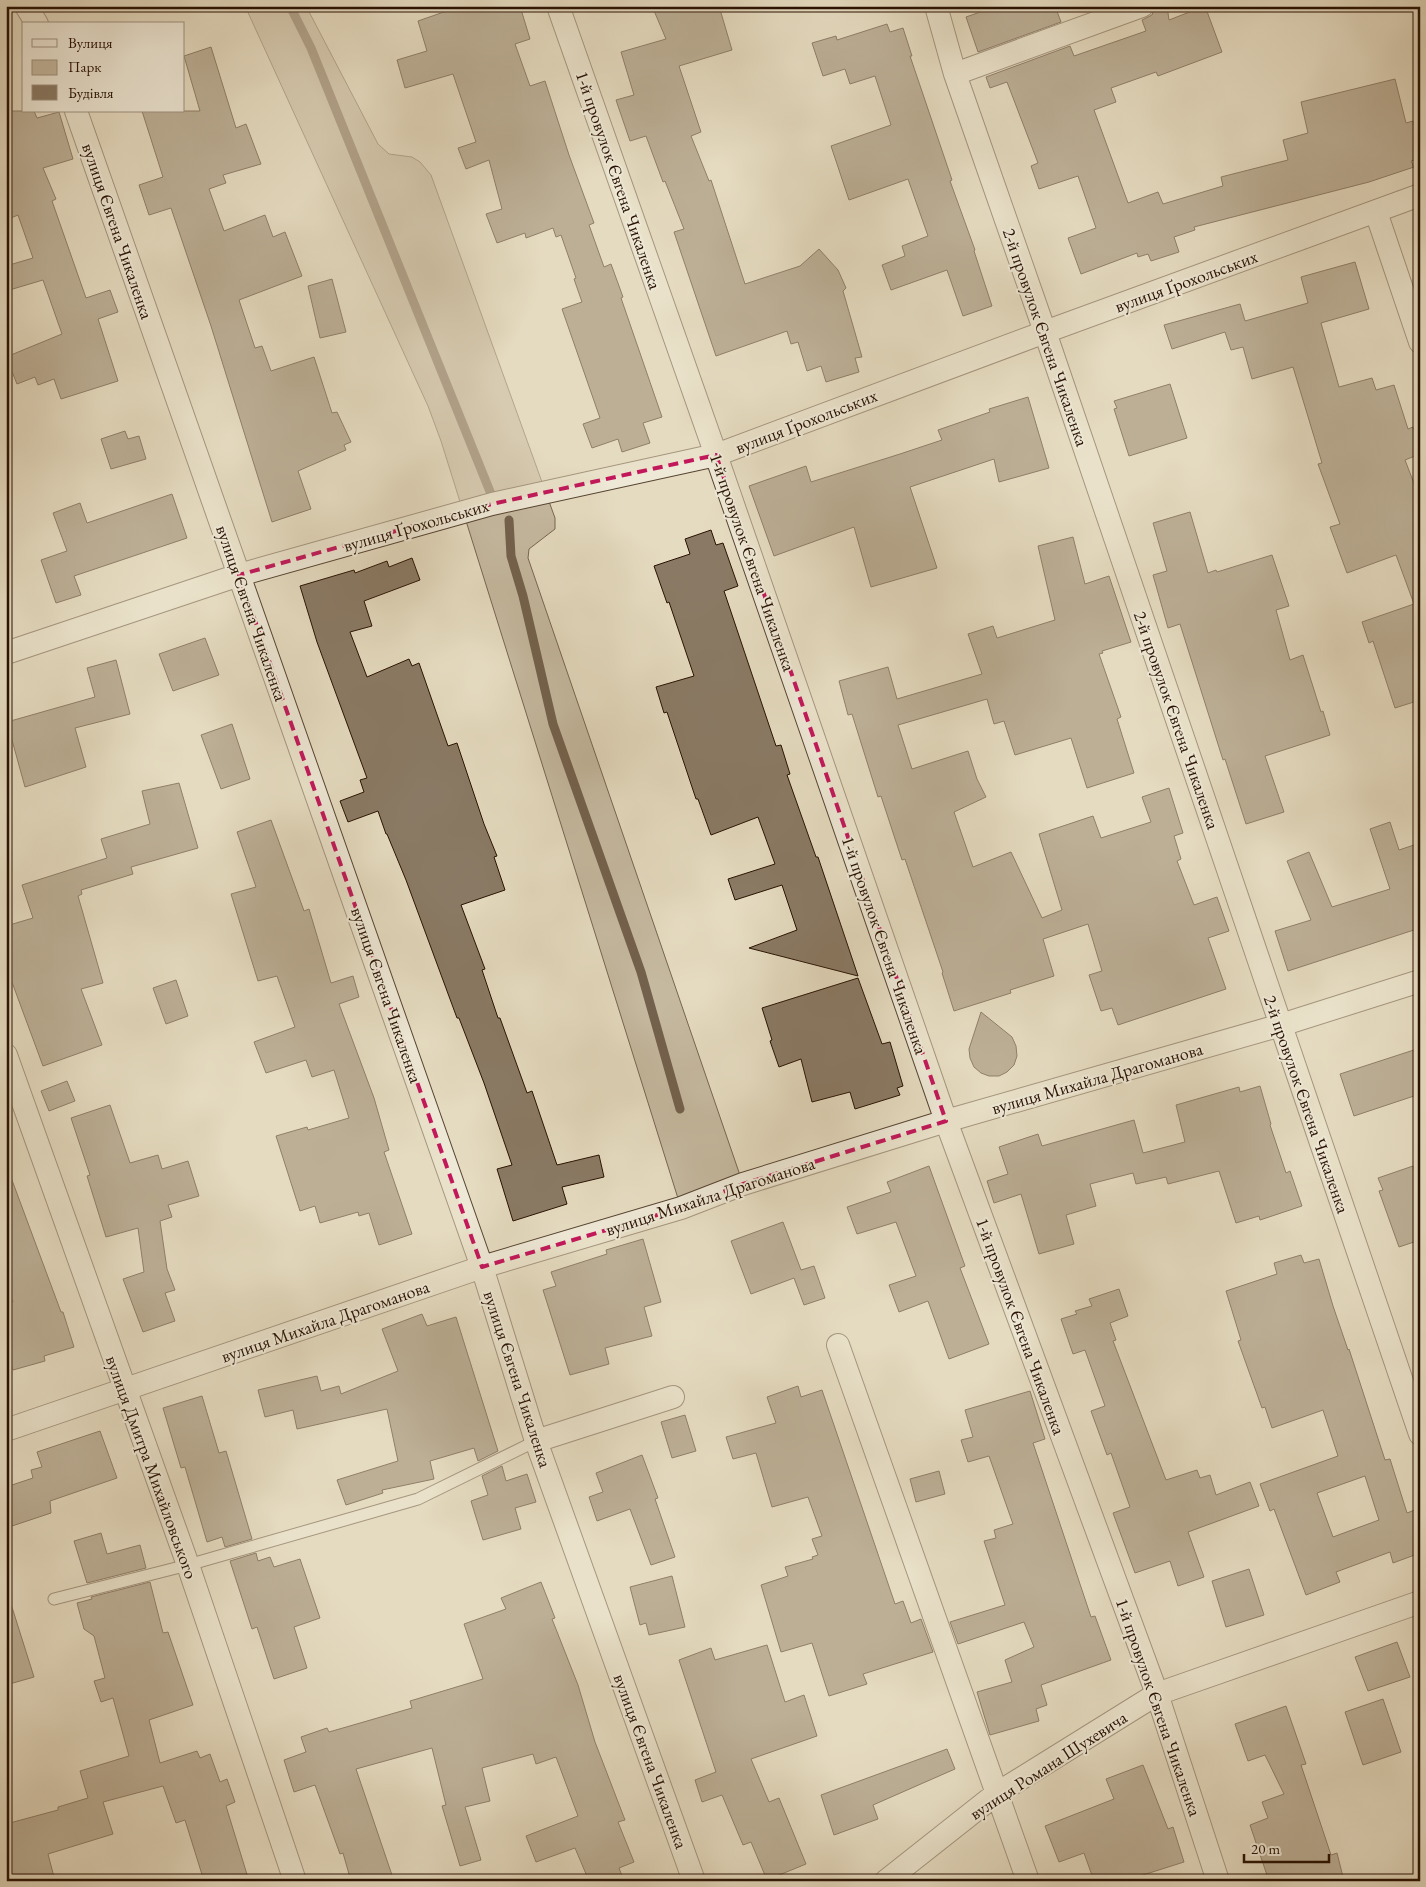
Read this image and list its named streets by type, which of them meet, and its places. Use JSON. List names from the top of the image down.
{
  "streets": {
    "street": [
      "1-й провулок Євгена Чикаленка",
      "вулиця Євгена Чикаленка",
      "вулиця Ґрохольських",
      "2-й провулок Євгена Чикаленка",
      "вулиця Михайла Драгоманова",
      "вулиця Дмитра Михайловського",
      "вулиця Романа Шухевича"
    ]
  },
  "crossings": [
    ["1-й провулок Євгена Чикаленка", "вулиця Ґрохольських"],
    ["1-й провулок Євгена Чикаленка", "вулиця Михайла Драгоманова"],
    ["1-й провулок Євгена Чикаленка", "вулиця Романа Шухевича"],
    ["вулиця Євгена Чикаленка", "вулиця Ґрохольських"],
    ["вулиця Євгена Чикаленка", "вулиця Михайла Драгоманова"],
    ["вулиця Ґрохольських", "2-й провулок Євгена Чикаленка"],
    ["2-й провулок Євгена Чикаленка", "вулиця Михайла Драгоманова"],
    ["вулиця Михайла Драгоманова", "вулиця Дмитра Михайловського"]
  ],
  "legend": ["Вулиця", "Парк", "Будівля"],
  "scale_bar": "20 m"
}
